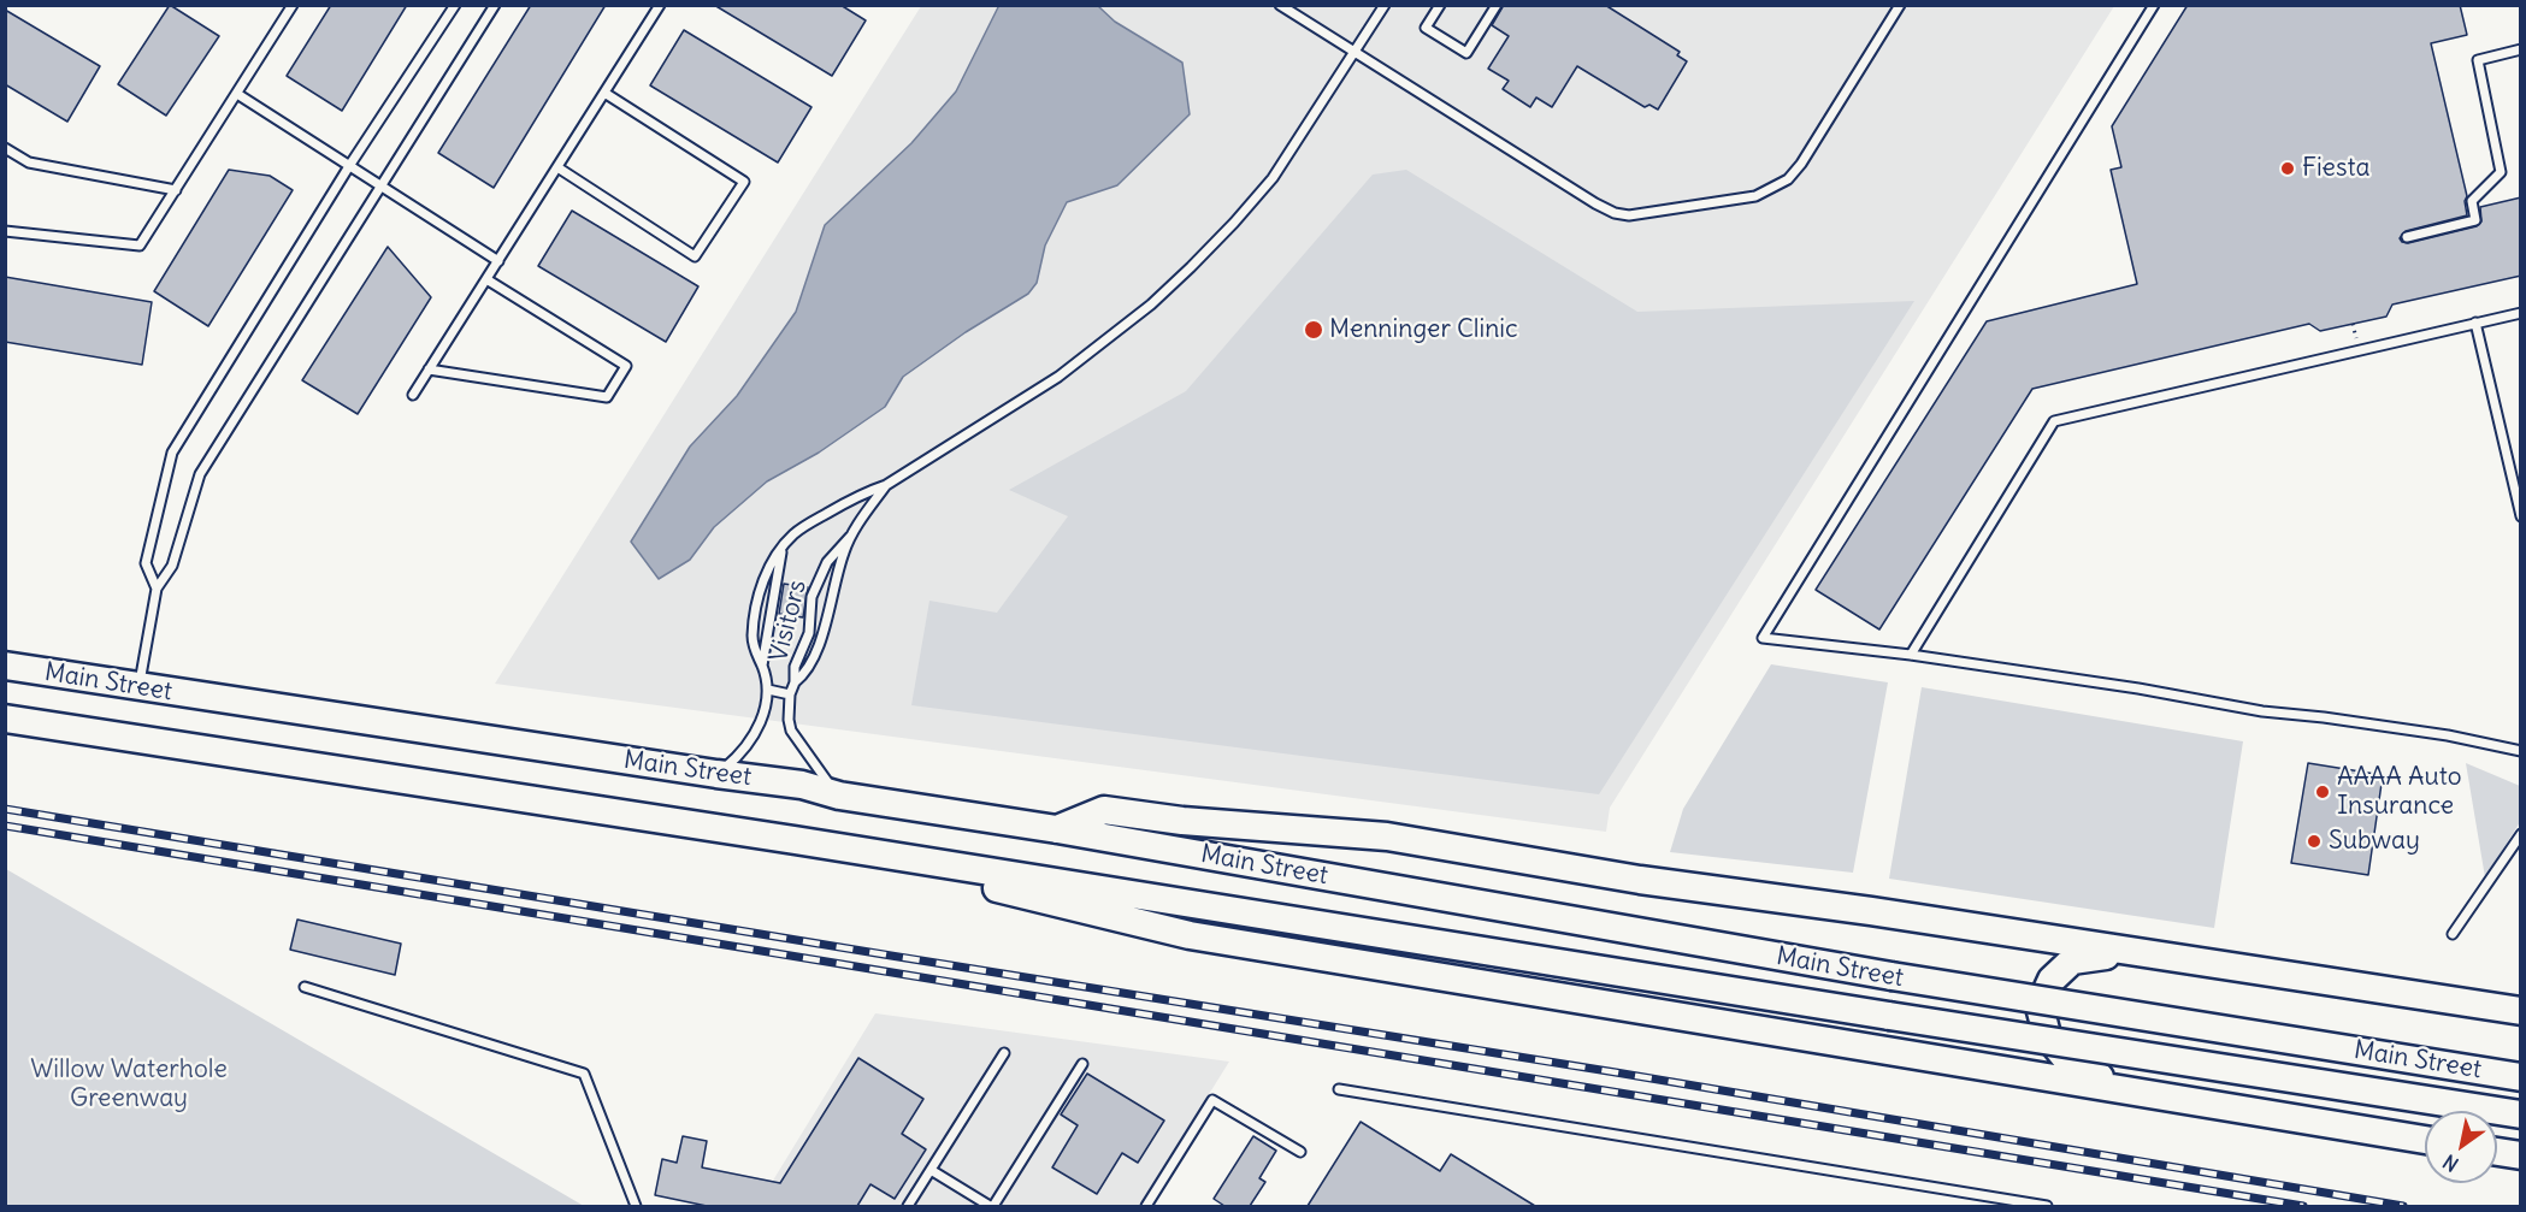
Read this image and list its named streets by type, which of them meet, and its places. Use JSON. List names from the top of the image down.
{
  "streets": {
    "highway": ["Main Street"],
    "lane": ["Visitors"]
  },
  "parks": ["Willow Waterhole Greenway"],
  "places": [
    "Fiesta",
    "Menninger Clinic",
    "AAAA Auto Insurance",
    "Subway"
  ],
  "north": "bottom left"
}
